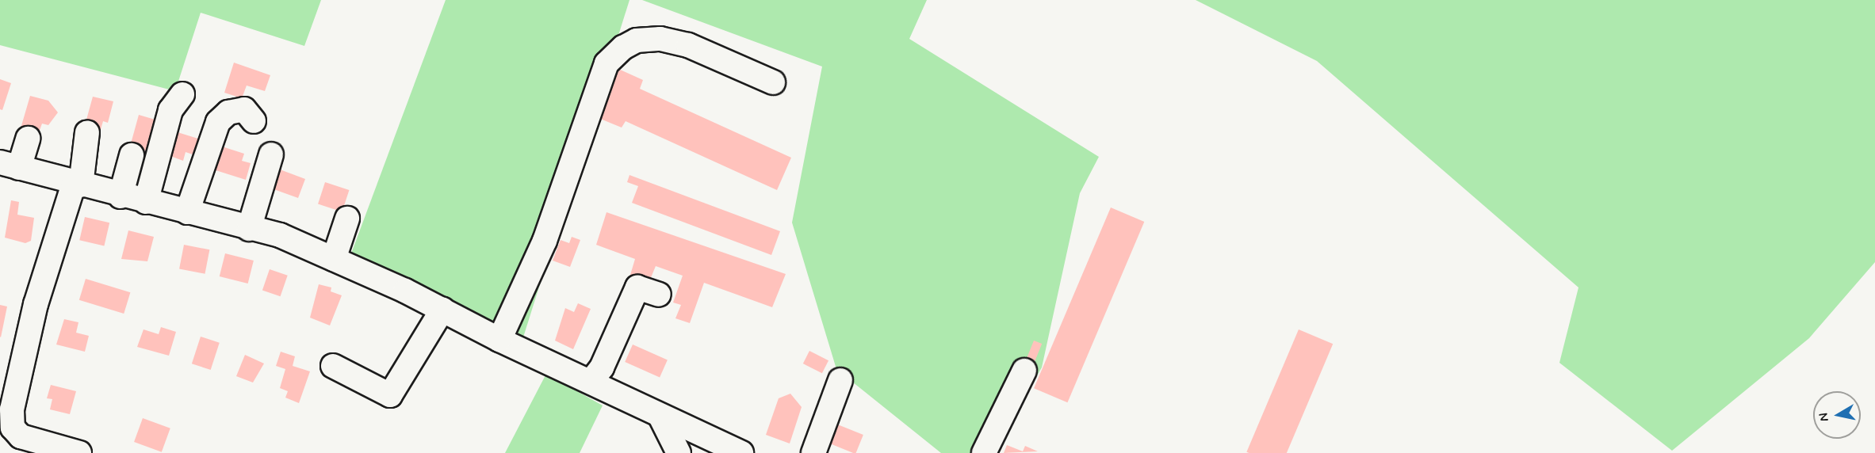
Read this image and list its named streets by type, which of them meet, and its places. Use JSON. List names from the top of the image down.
{
  "north": "left"
}
